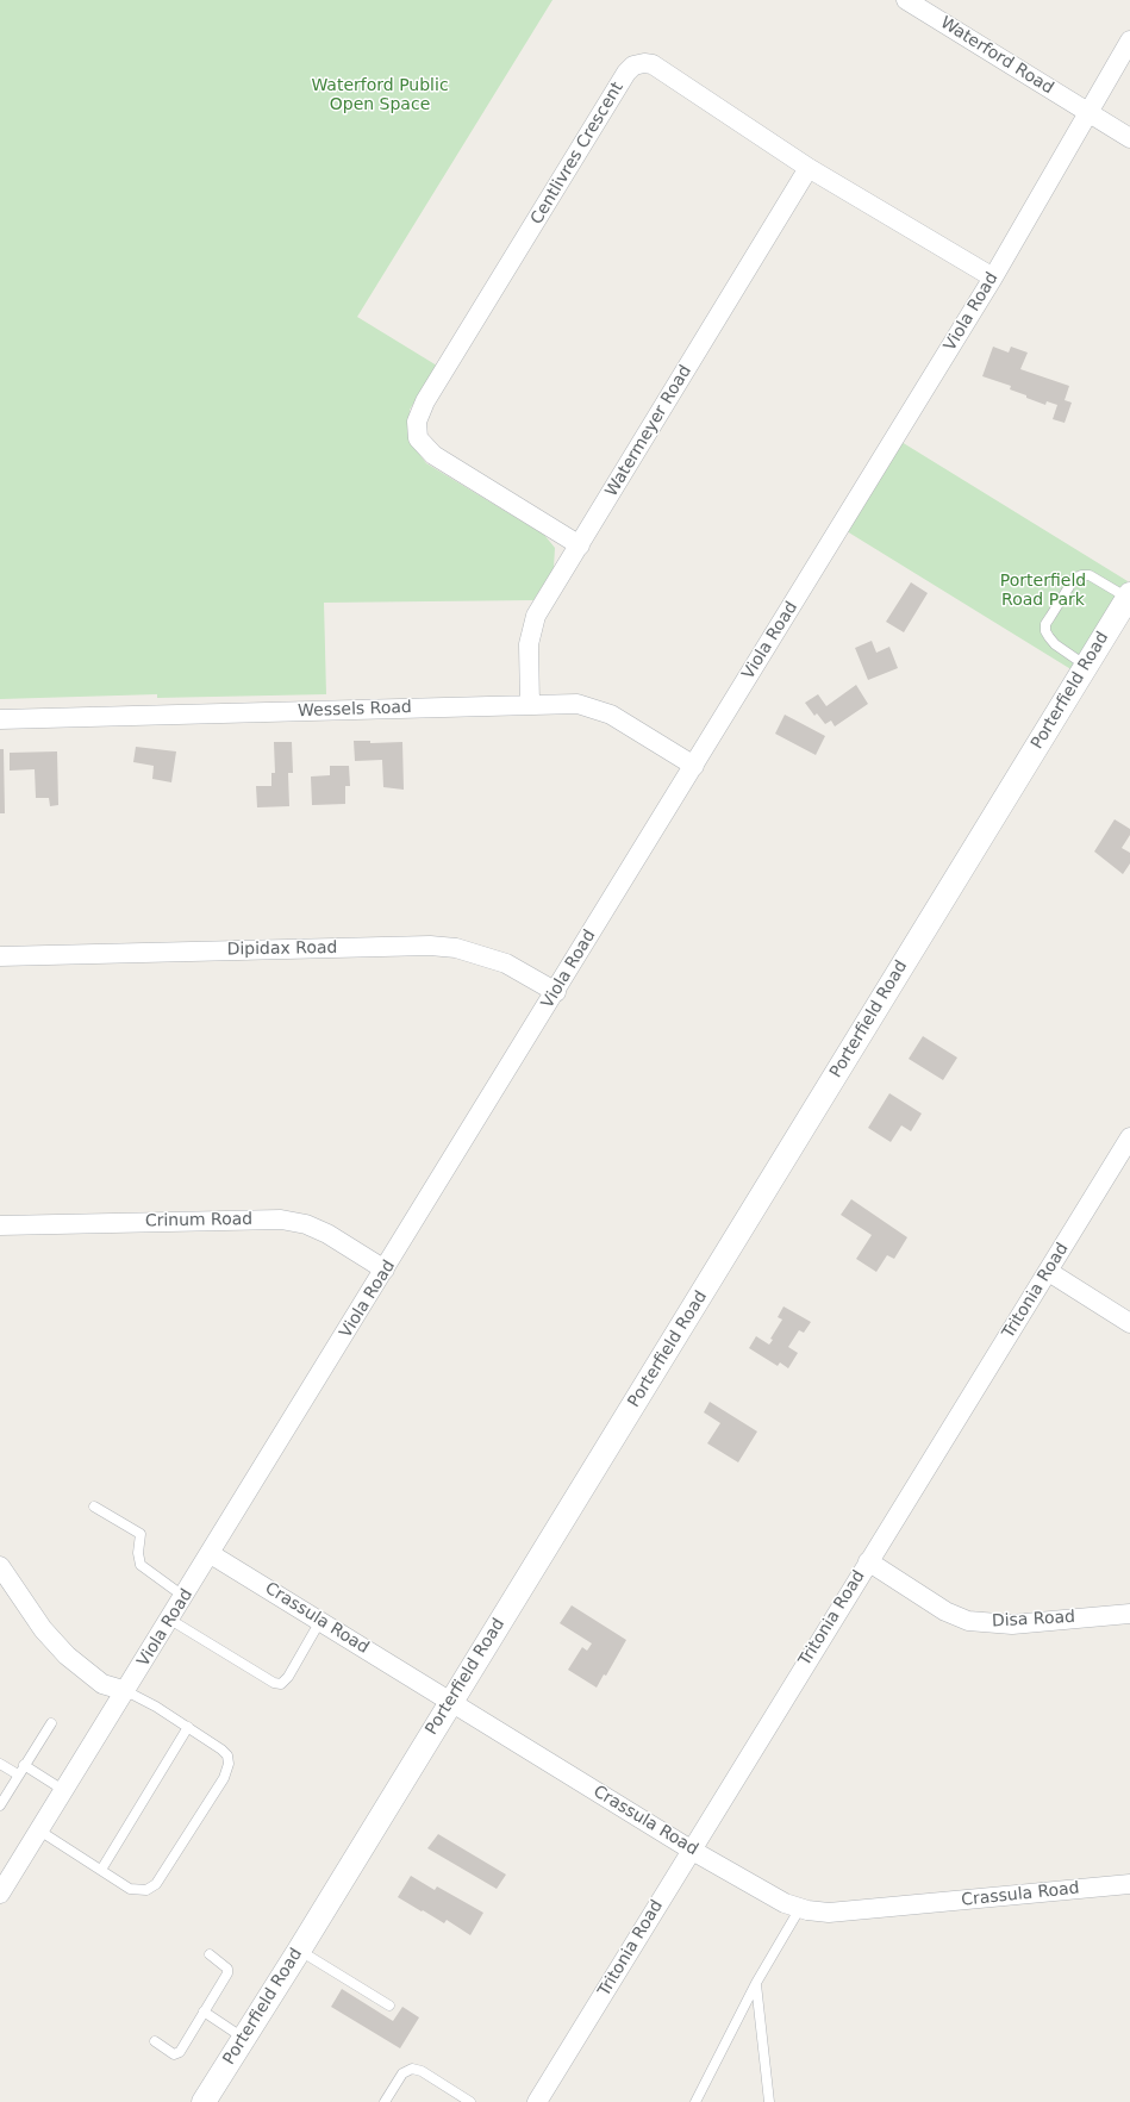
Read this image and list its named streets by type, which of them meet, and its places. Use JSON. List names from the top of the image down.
{
  "streets": {
    "street": [
      "Waterford Road",
      "Centlivres Crescent",
      "Viola Road",
      "Watermeyer Road",
      "Porterfield Road",
      "Wessels Road",
      "Dipidax Road",
      "Crinum Road",
      "Tritonia Road",
      "Crassula Road",
      "Disa Road"
    ]
  },
  "crossings": [
    ["Waterford Road", "Viola Road"],
    ["Centlivres Crescent", "Viola Road"],
    ["Centlivres Crescent", "Watermeyer Road"],
    ["Viola Road", "Wessels Road"],
    ["Viola Road", "Dipidax Road"],
    ["Viola Road", "Crinum Road"],
    ["Viola Road", "Crassula Road"],
    ["Watermeyer Road", "Wessels Road"],
    ["Porterfield Road", "Crassula Road"],
    ["Tritonia Road", "Crassula Road"],
    ["Tritonia Road", "Disa Road"]
  ],
  "parks": ["Waterford Public Open Space", "Porterfield Road Park"]
}
